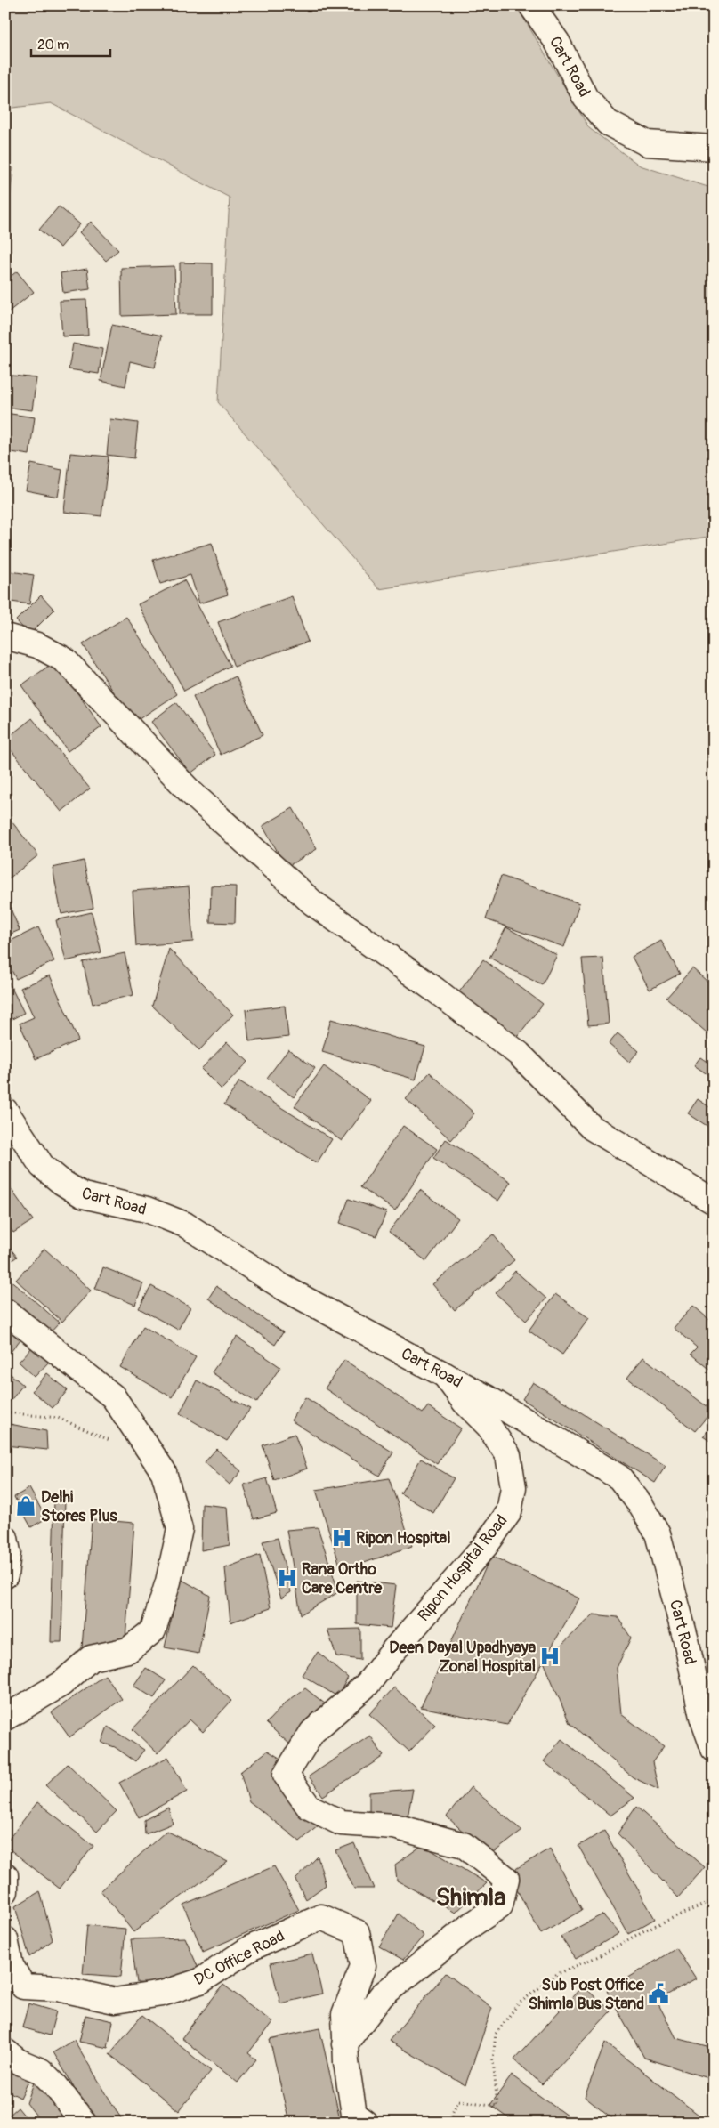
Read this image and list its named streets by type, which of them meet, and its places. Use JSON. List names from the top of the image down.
{
  "streets": {
    "street": ["Cart Road", "Ripon Hospital Road", "DC Office Road"]
  },
  "crossings": [
    ["Cart Road", "Ripon Hospital Road"],
    ["Ripon Hospital Road", "DC Office Road"]
  ],
  "districts": ["Shimla"],
  "places": {
    "shop": ["Delhi Stores Plus"],
    "hospital": ["Ripon Hospital", "Rana Ortho Care Centre", "Deen Dayal Upadhyaya Zonal Hospital"],
    "public building": ["Sub Post Office Shimla Bus Stand"]
  },
  "scale_bar": "20 m"
}
